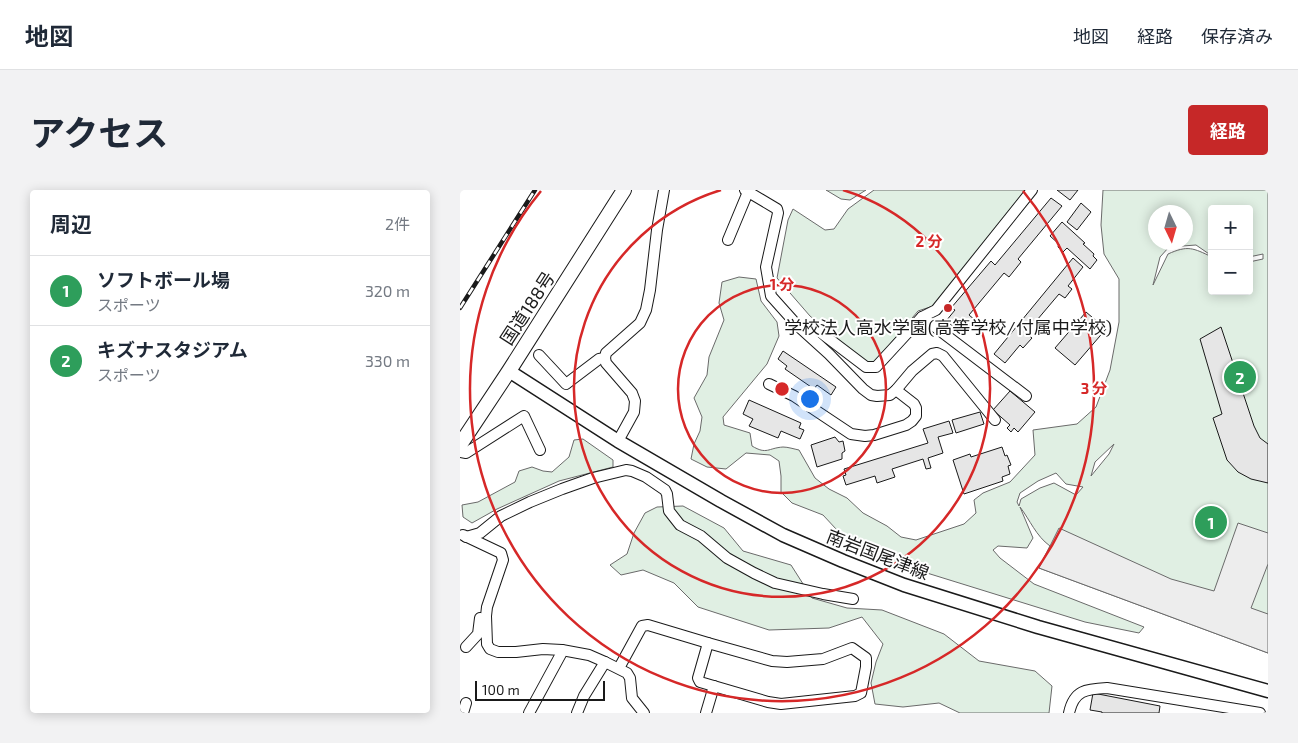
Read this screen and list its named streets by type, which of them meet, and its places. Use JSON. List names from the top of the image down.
{
  "streets": {
    "highway": ["国道188号"],
    "main road": ["南岩国尾津線"]
  },
  "crossings": [
    ["国道188号", "南岩国尾津線"]
  ],
  "places": ["学校法人高水学園(高等学校/付属中学校)"],
  "scale_bar": "100 m",
  "north": "bottom",
  "page": {
    "header": "地図",
    "nav": ["地図", "経路", "保存済み"],
    "title": "アクセス",
    "buttons": "経路",
    "heading": ["周辺", "2件"],
    "map_buttons": ["+", "−"],
    "list": [
      {
        "mark": "1",
        "name": "ソフトボール場",
        "note": "スポーツ",
        "value": "320 m"
      },
      {
        "mark": "2",
        "name": "キズナスタジアム",
        "note": "スポーツ",
        "value": "330 m"
      }
    ],
    "pins": ["2", "1"],
    "scale": "100 m"
  },
  "rings": ["2 分", "1 分", "3 分"]
}
